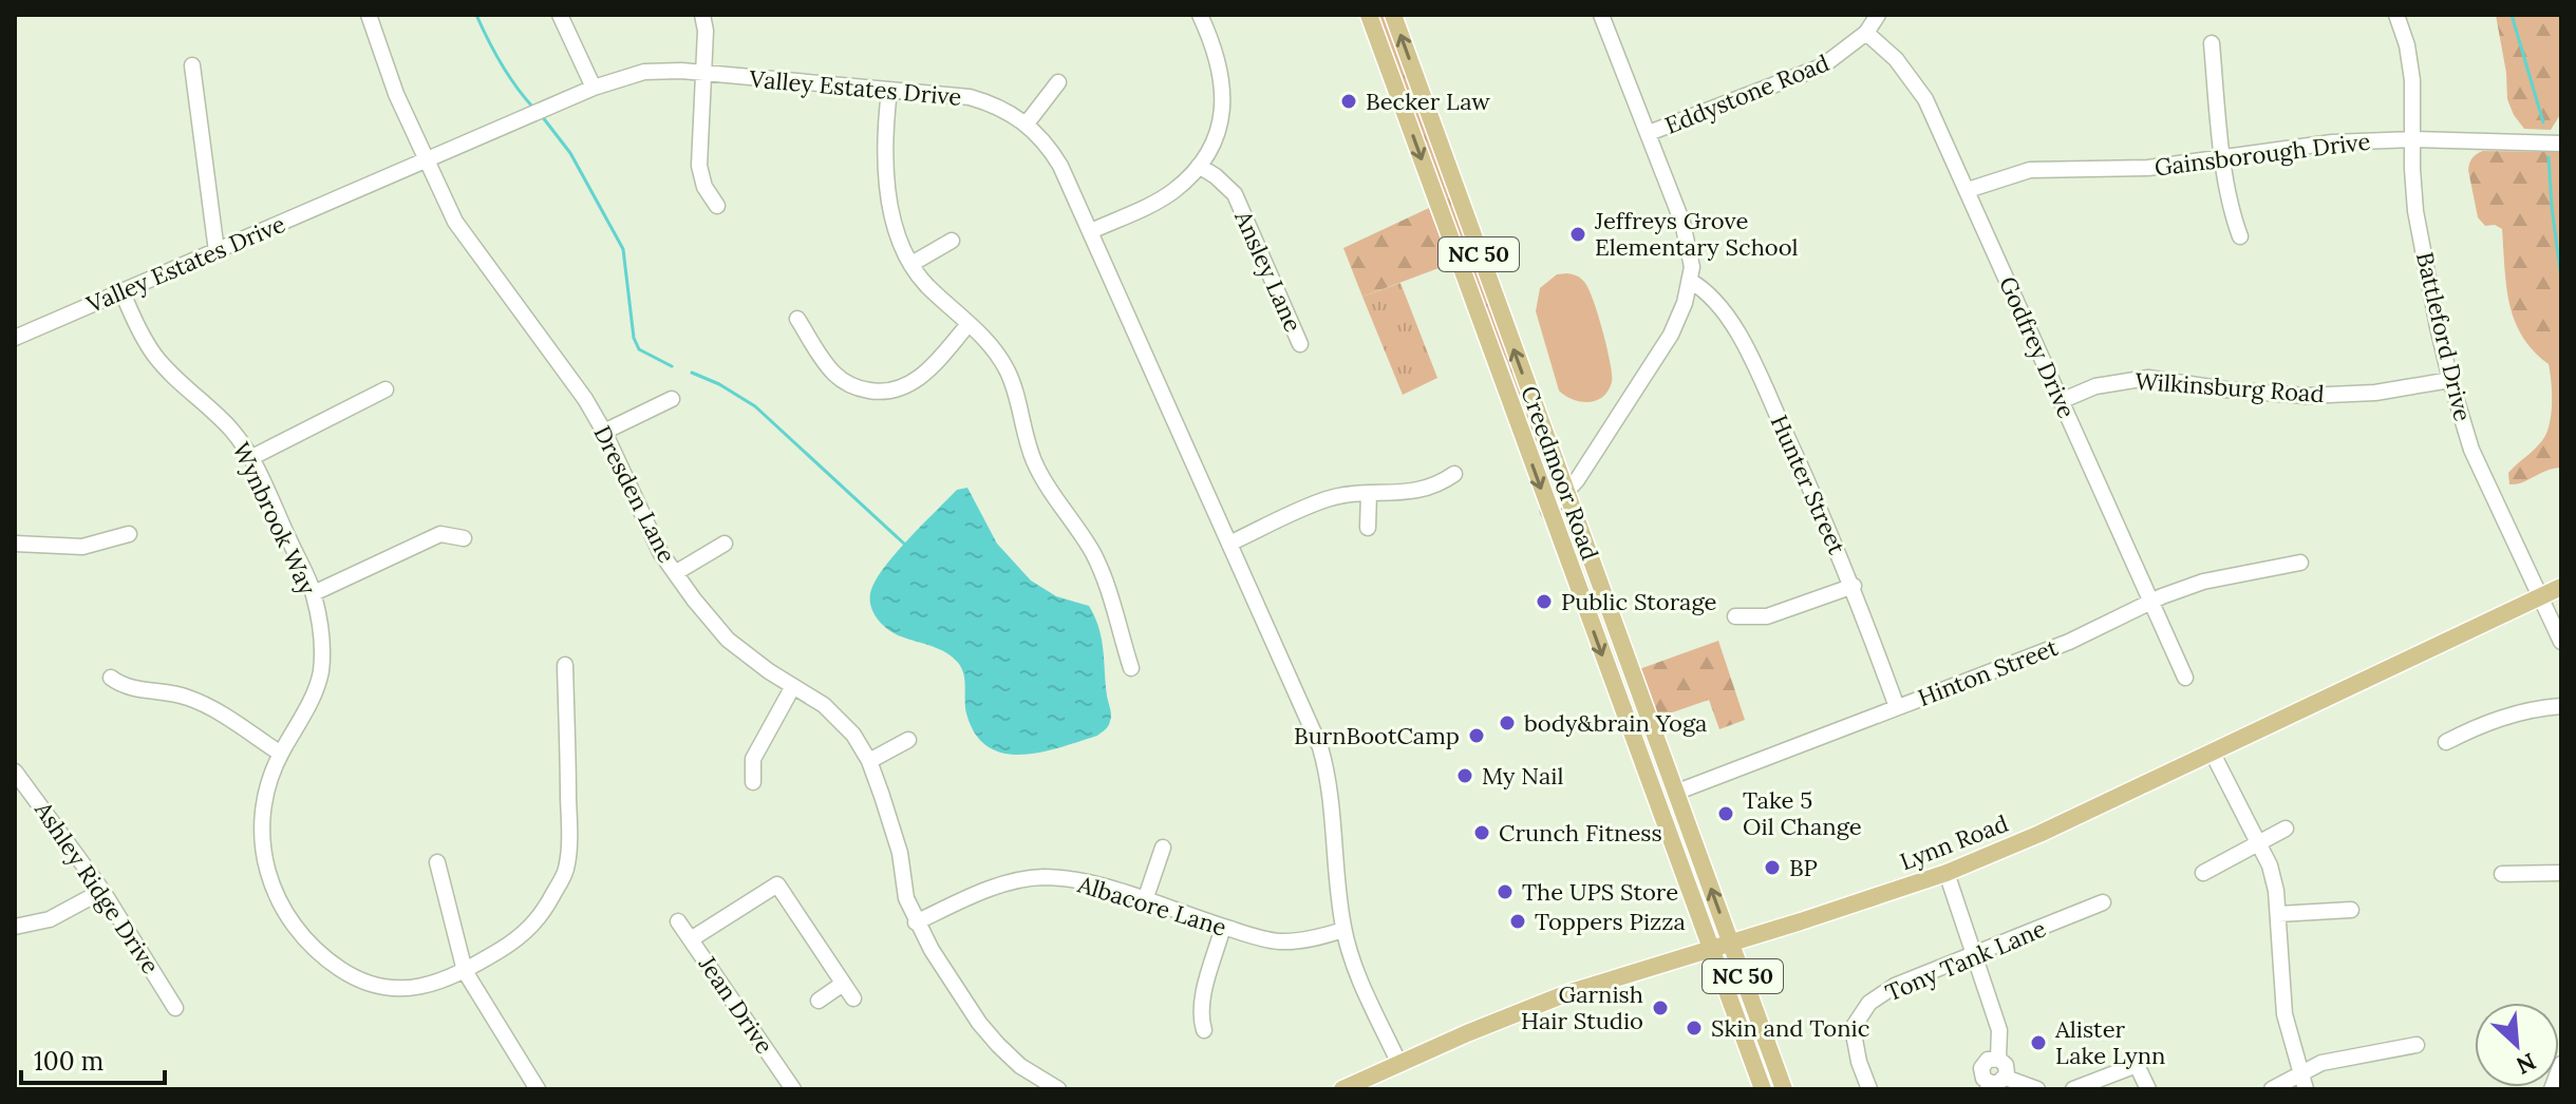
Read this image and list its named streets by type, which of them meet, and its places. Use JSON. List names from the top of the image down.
{
  "streets": {
    "main road": ["NC 50", "Creedmoor Road", "Lynn Road"],
    "street": [
      "Valley Estates Drive",
      "Eddystone Road",
      "Gainsborough Drive",
      "Ansley Lane",
      "Battleford Drive",
      "Godfrey Drive",
      "Wilkinsburg Road",
      "Hunter Street",
      "Dresden Lane",
      "Wynbrook Way",
      "Hinton Street",
      "Ashley Ridge Drive",
      "Albacore Lane",
      "Tony Tank Lane",
      "Jean Drive"
    ]
  },
  "crossings": [
    ["Valley Estates Drive", "Dresden Lane"],
    ["Valley Estates Drive", "Wynbrook Way"],
    ["Valley Estates Drive", "Lynn Road"],
    ["Valley Estates Drive", "Albacore Lane"],
    ["Eddystone Road", "Godfrey Drive"],
    ["Gainsborough Drive", "Battleford Drive"],
    ["Gainsborough Drive", "Godfrey Drive"],
    ["Battleford Drive", "Wilkinsburg Road"],
    ["Battleford Drive", "Lynn Road"],
    ["Godfrey Drive", "Wilkinsburg Road"],
    ["Godfrey Drive", "Hinton Street"],
    ["Creedmoor Road", "Hinton Street"],
    ["Creedmoor Road", "Lynn Road"],
    ["Hunter Street", "Hinton Street"],
    ["Dresden Lane", "Albacore Lane"]
  ],
  "places": [
    "Becker Law",
    "Jeffreys Grove Elementary School",
    "Public Storage",
    "body&brain Yoga",
    "BurnBootCamp",
    "My Nail",
    "Take 5 Oil Change",
    "Crunch Fitness",
    "BP",
    "The UPS Store",
    "Toppers Pizza",
    "Garnish Hair Studio",
    "Skin and Tonic",
    "Alister Lake Lynn"
  ],
  "scale_bar": "100 m",
  "north": "bottom right"
}
